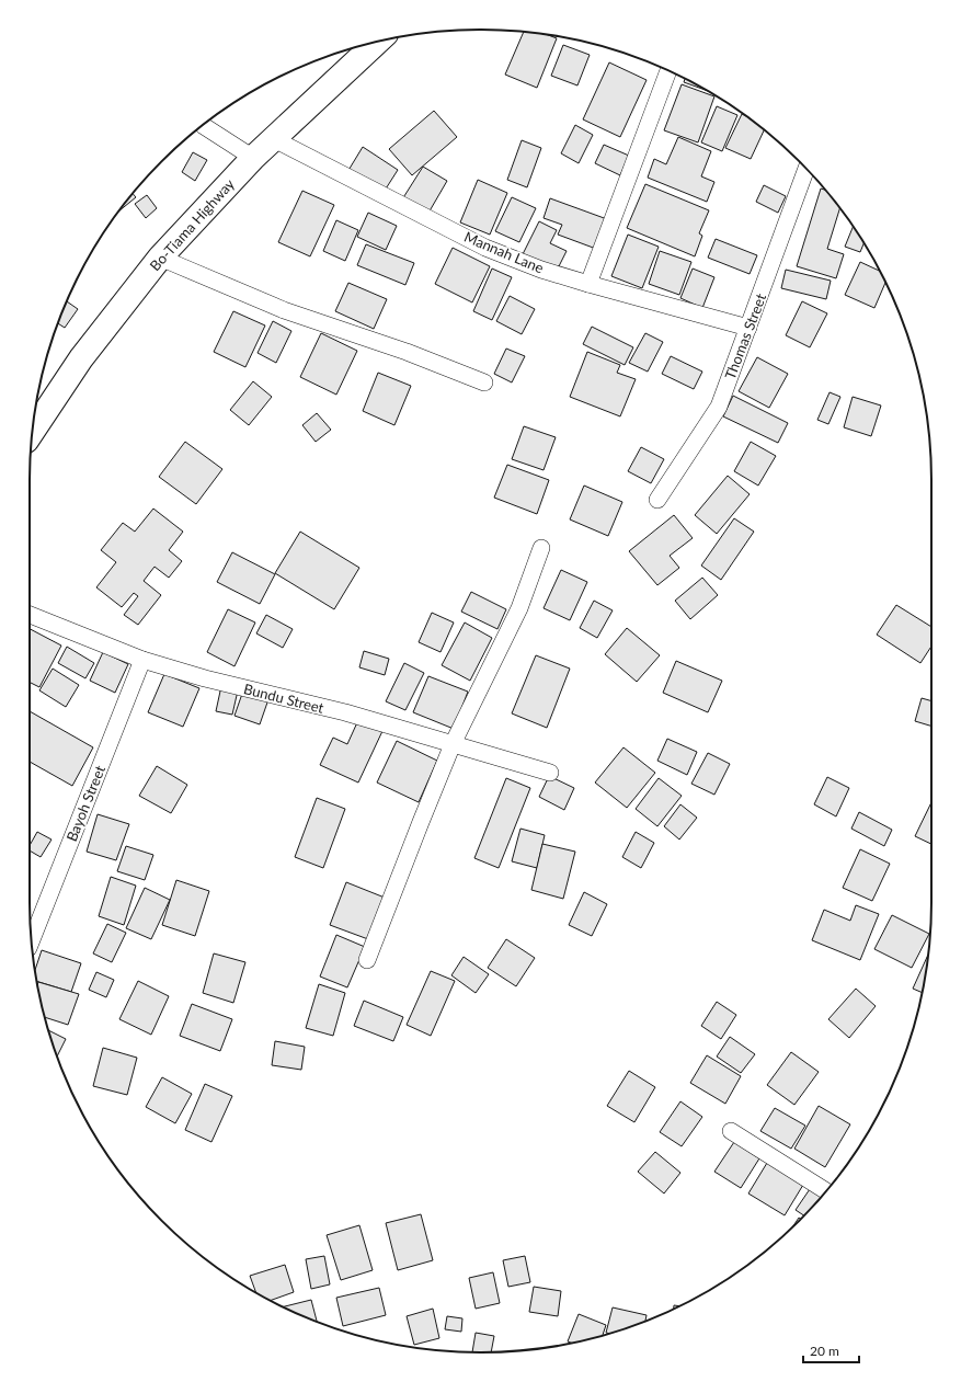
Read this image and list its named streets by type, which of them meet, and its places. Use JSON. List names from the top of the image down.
{
  "streets": {
    "highway": ["Bo-Tiama Highway"],
    "street": [
      "Mannah Lane",
      "Thomas Street",
      "Bundu Street",
      "Bayoh Street"
    ]
  },
  "crossings": [
    ["Bo-Tiama Highway", "Mannah Lane"],
    ["Mannah Lane", "Thomas Street"],
    ["Bundu Street", "Bayoh Street"]
  ],
  "scale_bar": "20 m"
}
